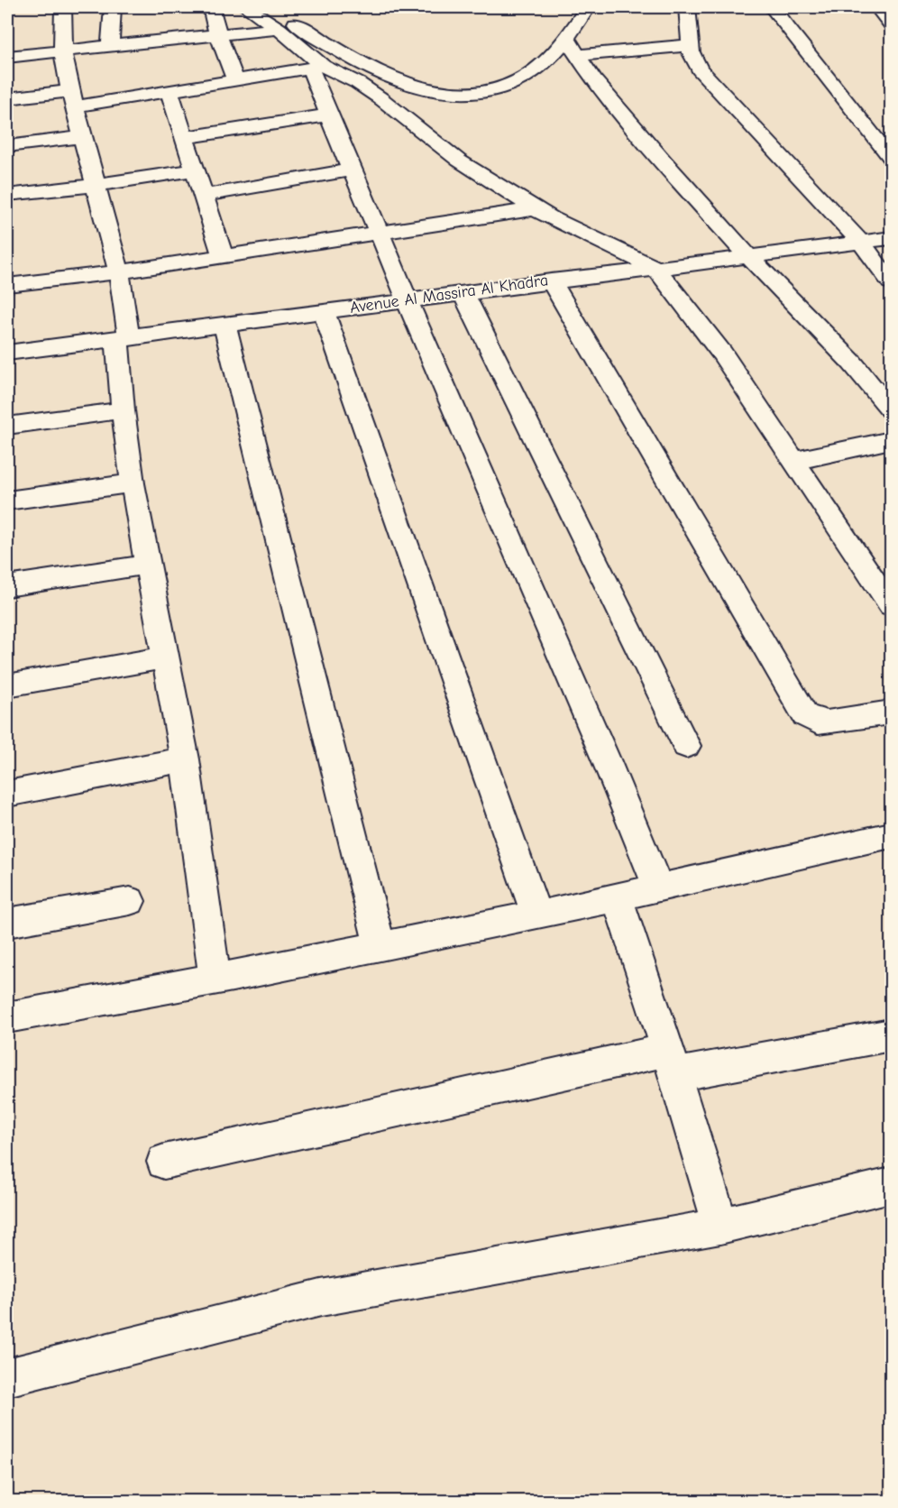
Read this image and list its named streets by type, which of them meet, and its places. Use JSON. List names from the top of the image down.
{
  "streets": {
    "street": ["Avenue Al Massira Al Khadra"]
  }
}
